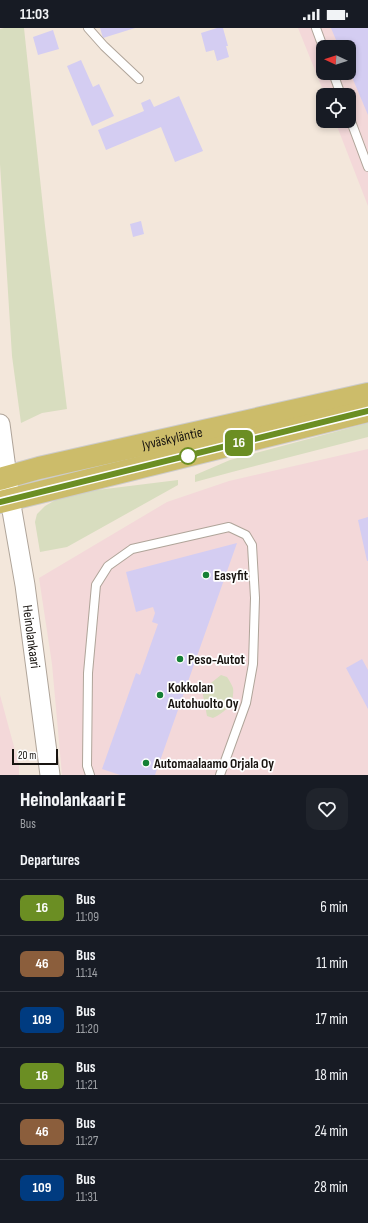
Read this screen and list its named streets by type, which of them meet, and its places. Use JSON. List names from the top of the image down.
{
  "streets": {
    "highway": ["Jyväskyläntie"],
    "street": ["Heinolankaari"]
  },
  "crossings": [
    ["Jyväskyläntie", "Heinolankaari"]
  ],
  "places": [
    "Easyfit",
    "Peso-Autot",
    "Kokkolan Autohuolto Oy",
    "Automaalaamo Orjala Oy"
  ],
  "lines": ["bus line 16"],
  "scale_bar": "20 m",
  "north": "left",
  "page": {
    "status": "11:03",
    "on_map": "16",
    "scale": "20 m",
    "heading": [
      ["Heinolankaari E", "Bus"],
      "Departures"
    ],
    "list": [
      {
        "mark": "16",
        "name": "Bus",
        "note": "11:09",
        "value": "6 min"
      },
      {
        "mark": "46",
        "name": "Bus",
        "note": "11:14",
        "value": "11 min"
      },
      {
        "mark": "109",
        "name": "Bus",
        "note": "11:20",
        "value": "17 min"
      },
      {
        "mark": "16",
        "name": "Bus",
        "note": "11:21",
        "value": "18 min"
      },
      {
        "mark": "46",
        "name": "Bus",
        "note": "11:27",
        "value": "24 min"
      },
      {
        "mark": "109",
        "name": "Bus",
        "note": "11:31",
        "value": "28 min"
      }
    ]
  }
}
